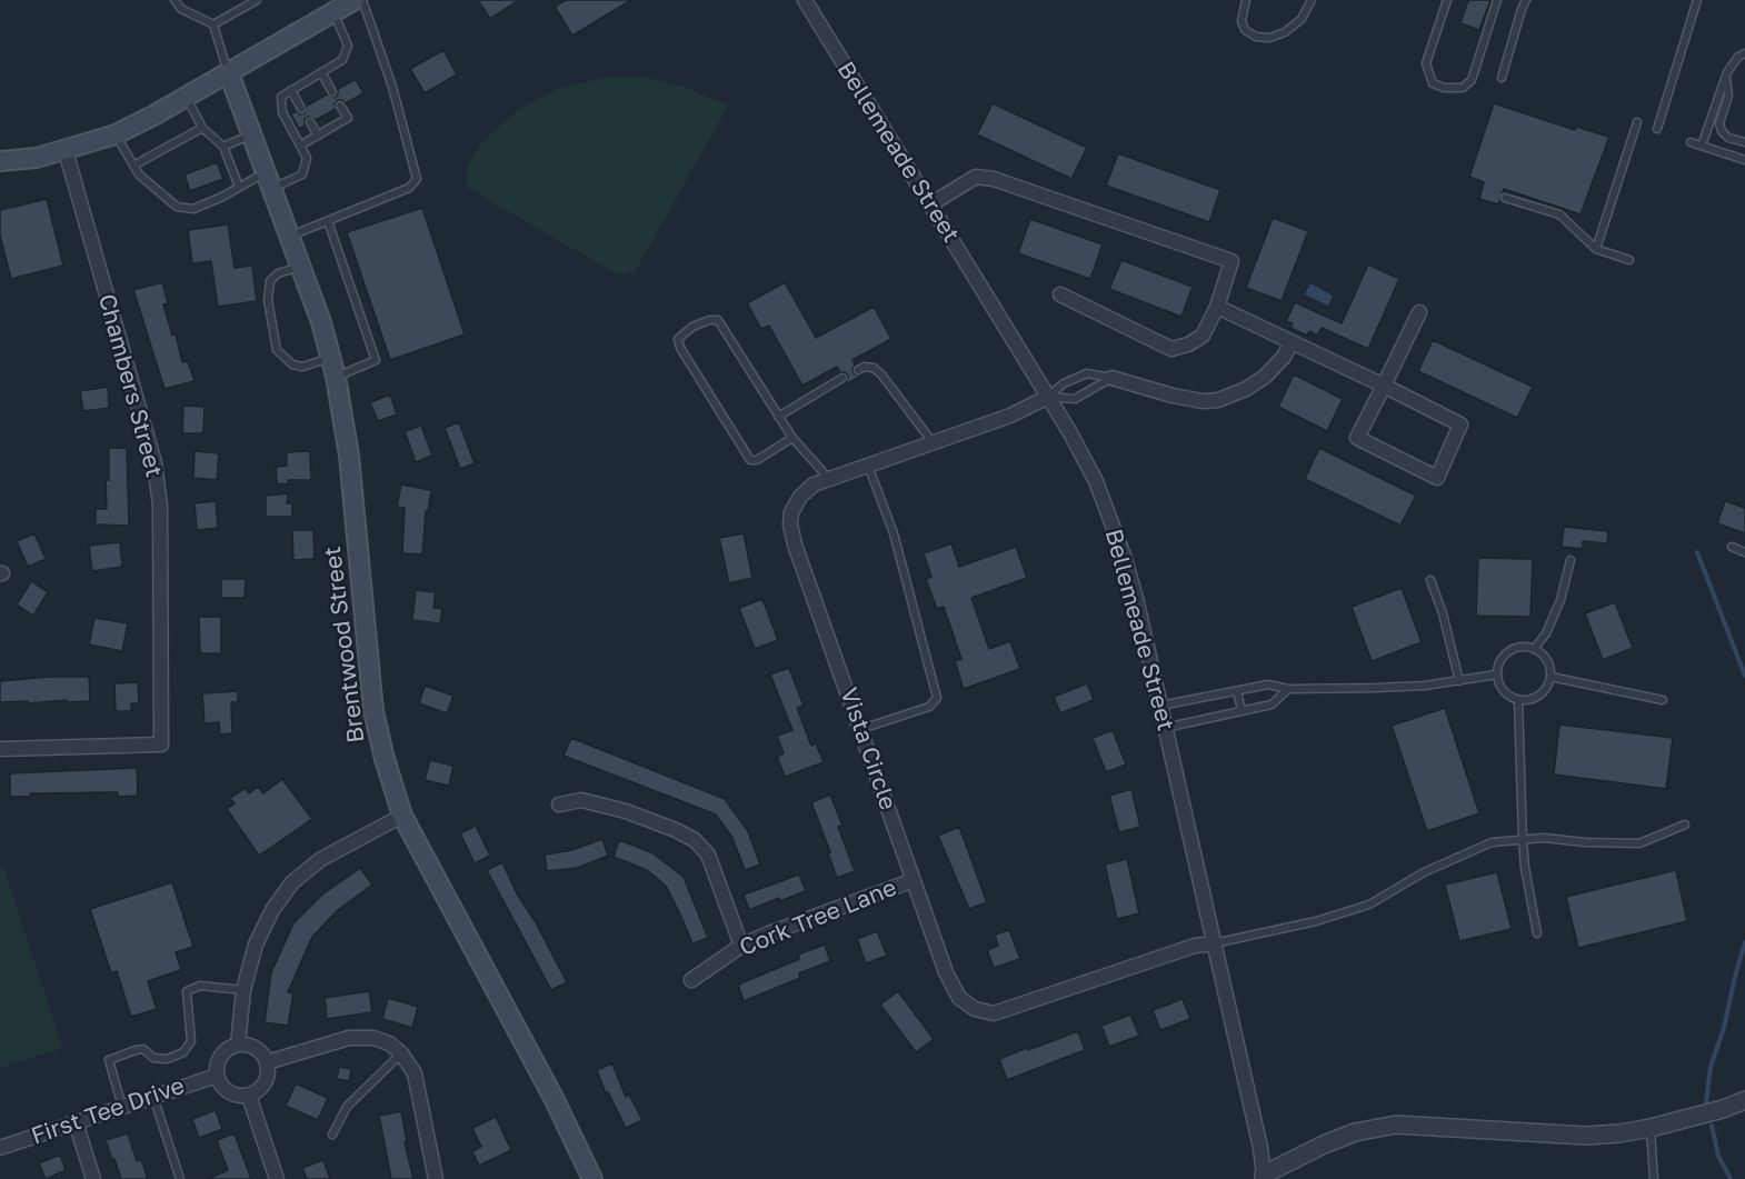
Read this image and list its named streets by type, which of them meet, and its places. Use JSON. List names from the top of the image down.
{
  "streets": {
    "main road": ["Brentwood Street"],
    "street": [
      "Bellemeade Street",
      "Chambers Street",
      "Vista Circle",
      "Cork Tree Lane",
      "First Tee Drive"
    ]
  },
  "crossings": [
    ["Bellemeade Street", "Vista Circle"],
    ["Vista Circle", "Cork Tree Lane"]
  ]
}
